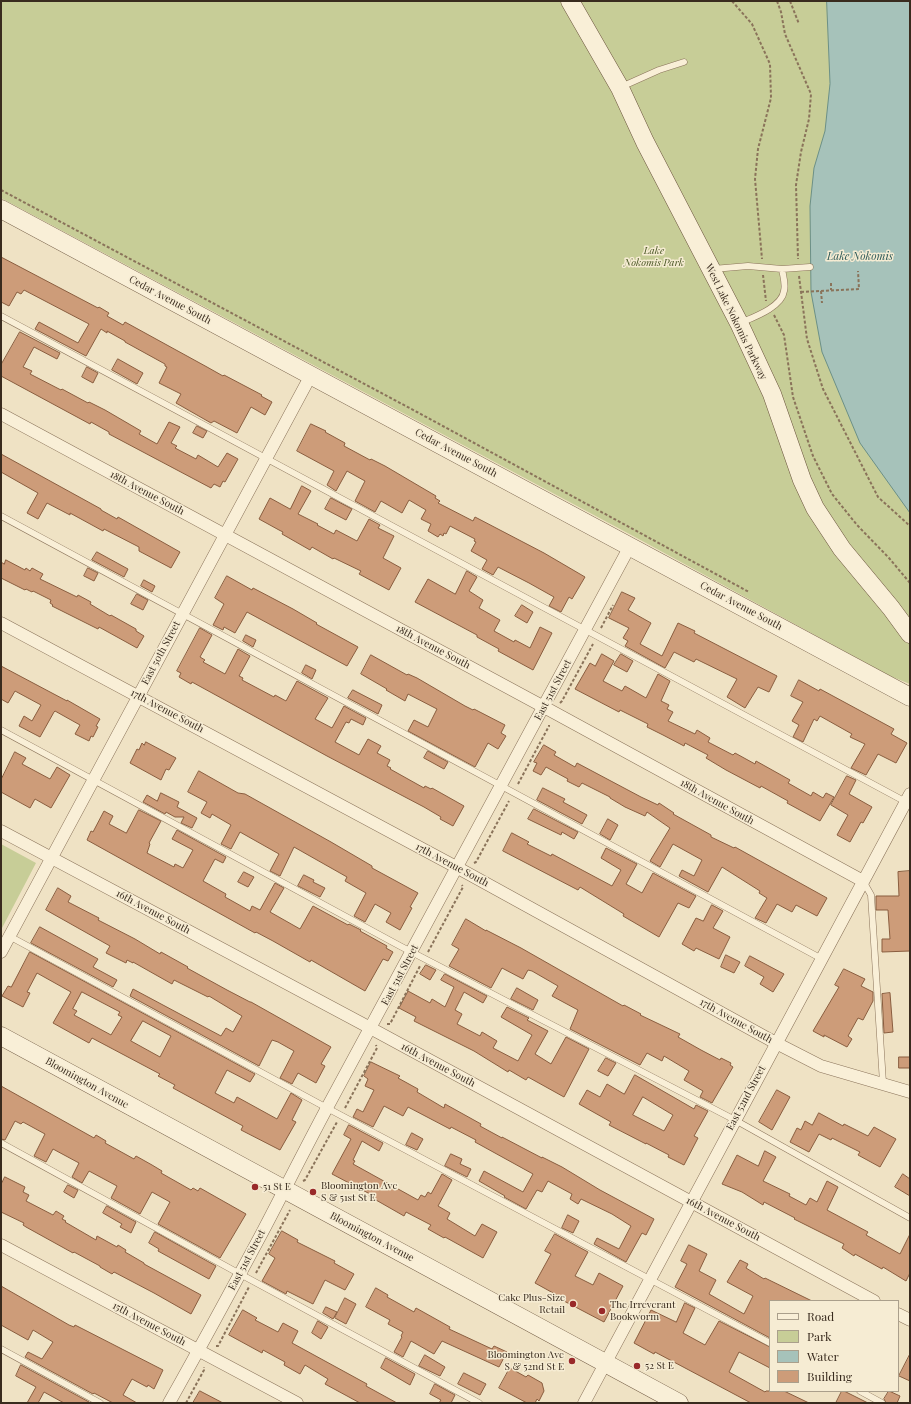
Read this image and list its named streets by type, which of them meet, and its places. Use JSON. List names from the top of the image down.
{
  "streets": {
    "street": [
      "Cedar Avenue South",
      "West Lake Nokomis Parkway",
      "18th Avenue South",
      "East 50th Street",
      "East 51st Street",
      "17th Avenue South",
      "16th Avenue South",
      "Bloomington Avenue",
      "East 52nd Street",
      "15th Avenue South"
    ]
  },
  "crossings": [
    ["Cedar Avenue South", "East 50th Street"],
    ["Cedar Avenue South", "East 51st Street"],
    ["18th Avenue South", "East 50th Street"],
    ["18th Avenue South", "East 51st Street"],
    ["18th Avenue South", "East 52nd Street"],
    ["East 50th Street", "17th Avenue South"],
    ["East 50th Street", "16th Avenue South"],
    ["East 51st Street", "17th Avenue South"],
    ["East 51st Street", "16th Avenue South"],
    ["East 51st Street", "Bloomington Avenue"],
    ["East 51st Street", "15th Avenue South"],
    ["17th Avenue South", "East 52nd Street"],
    ["16th Avenue South", "East 52nd Street"],
    ["Bloomington Avenue", "East 52nd Street"]
  ],
  "water": ["Lake Nokomis"],
  "parks": ["Lake Nokomis Park"],
  "places": [
    "51 St E",
    "Bloomington Ave S & 51st St E",
    "Cake Plus-Size Retail",
    "The Irreverant Bookworm",
    "Bloomington Ave S & 52nd St E",
    "52 St E"
  ],
  "legend": [
    "Road",
    "Park",
    "Water",
    "Building"
  ]
}
